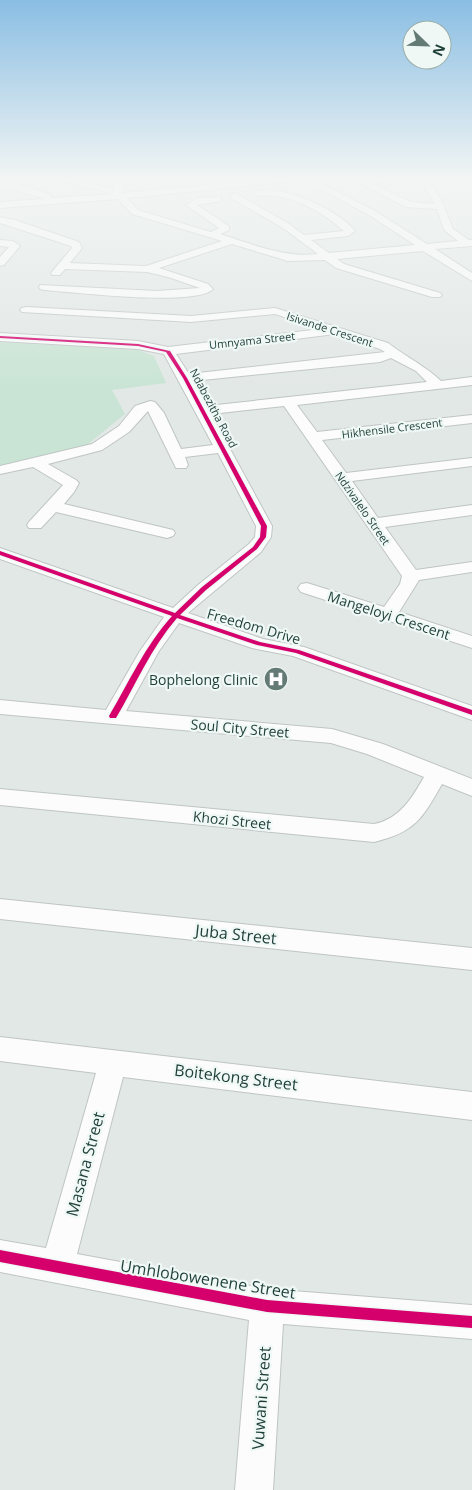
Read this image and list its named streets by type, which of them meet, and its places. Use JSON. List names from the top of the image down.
{
  "streets": {
    "street": [
      "Isivande Crescent",
      "Umnyama Street",
      "Ndabezitha Road",
      "Hikhensile Crescent",
      "Ndzivalelo Street",
      "Mangeloyi Crescent",
      "Freedom Drive",
      "Soul City Street",
      "Khozi Street",
      "Juba Street",
      "Boitekong Street",
      "Masana Street",
      "Umhlobowenene Street",
      "Vuwani Street"
    ]
  },
  "crossings": [
    ["Isivande Crescent", "Umnyama Street"],
    ["Isivande Crescent", "Ndabezitha Road"],
    ["Umnyama Street", "Ndabezitha Road"],
    ["Ndabezitha Road", "Freedom Drive"],
    ["Hikhensile Crescent", "Ndzivalelo Street"],
    ["Soul City Street", "Khozi Street"],
    ["Boitekong Street", "Masana Street"],
    ["Masana Street", "Umhlobowenene Street"],
    ["Umhlobowenene Street", "Vuwani Street"]
  ],
  "places": {
    "hospital": ["Bophelong Clinic"]
  },
  "north": "bottom right"
}
